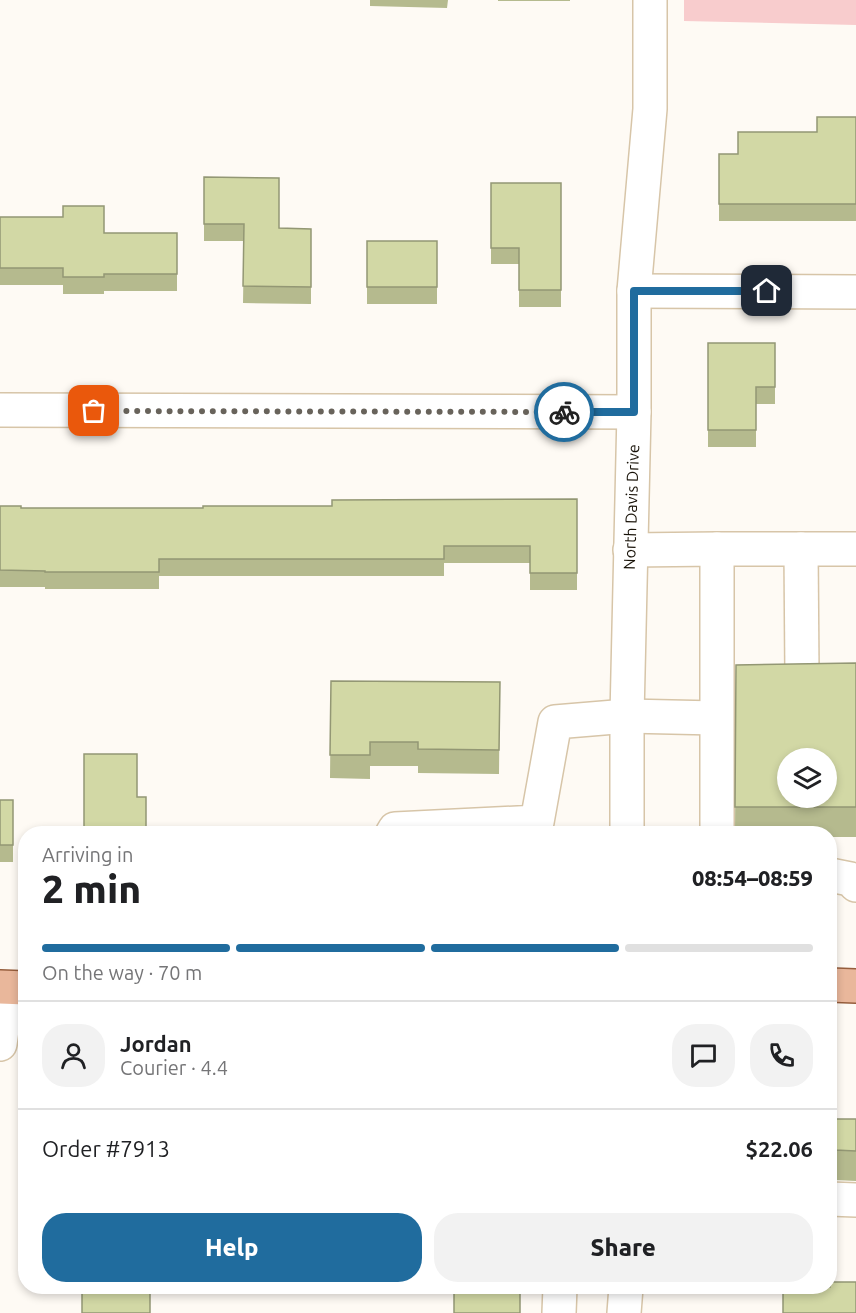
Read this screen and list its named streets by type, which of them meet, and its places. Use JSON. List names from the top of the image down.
{
  "streets": {
    "street": ["North Davis Drive"]
  },
  "page": {
    "heading": ["2 min", "Arriving in", "08:54–08:59"],
    "panel": [
      "Jordan",
      "Courier · 4.4",
      "Order #7913",
      "$22.06"
    ],
    "bar": "On the way · 70 m",
    "buttons": ["Help", "Share"]
  }
}
